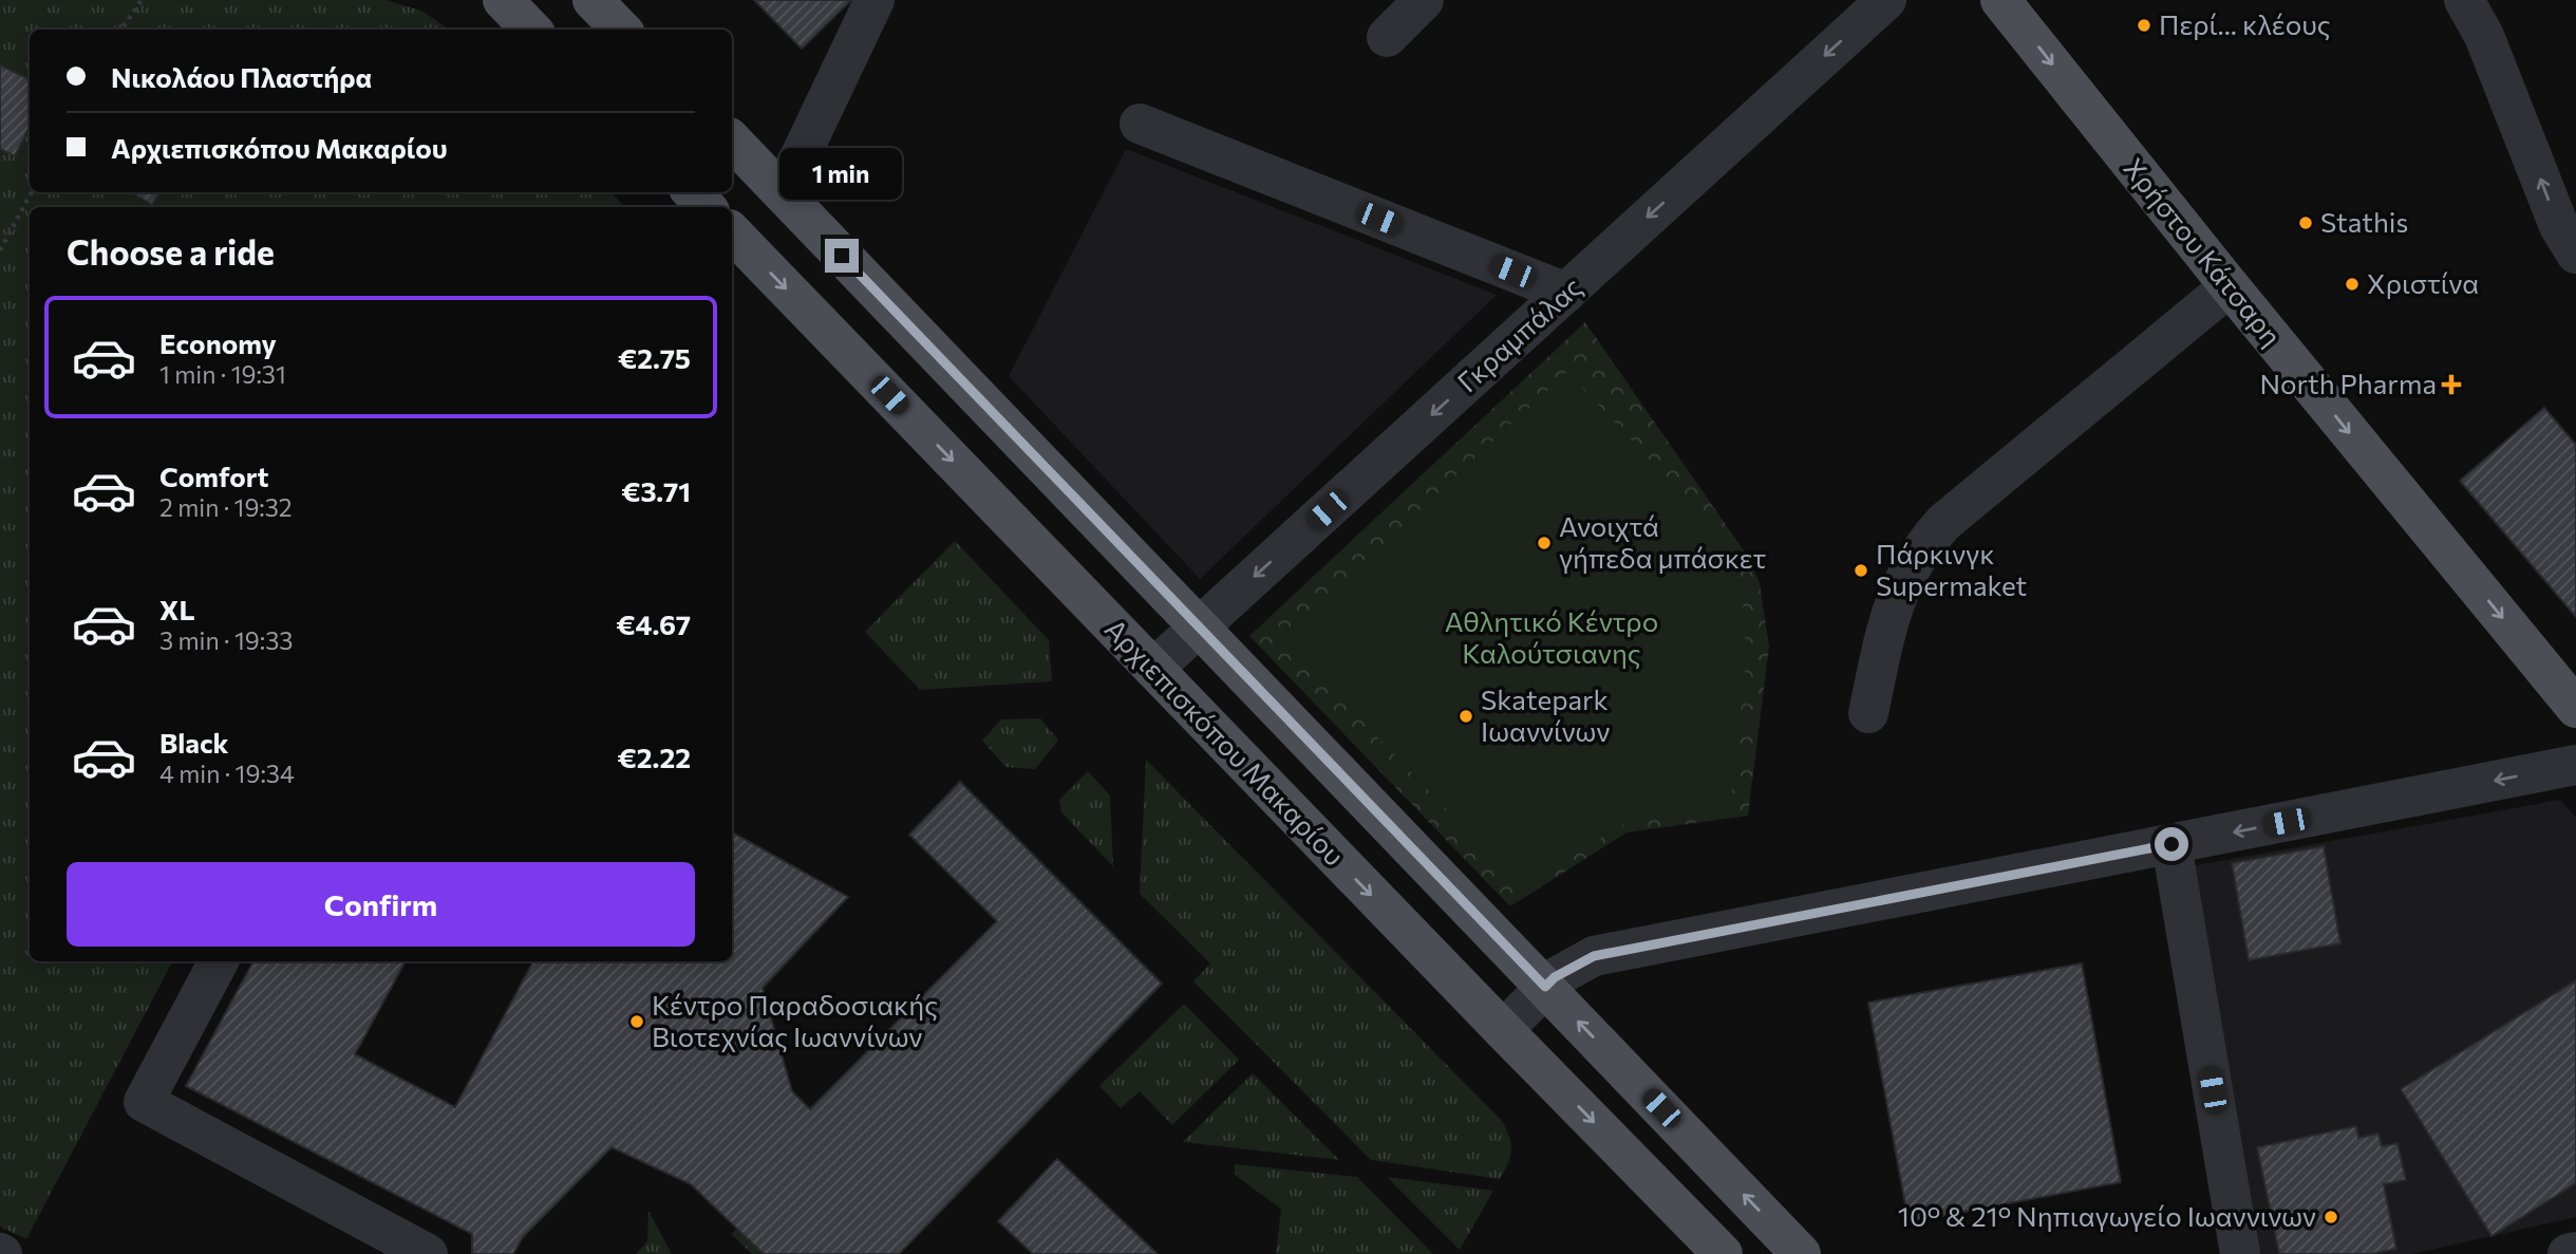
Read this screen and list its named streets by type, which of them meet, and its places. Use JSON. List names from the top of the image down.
{
  "streets": {
    "main road": ["Χρήστου Κάτσαρη", "Αρχιεπισκόπου Μακαρίου"],
    "street": ["Γκραμπάλας"]
  },
  "crossings": [
    ["Γκραμπάλας", "Αρχιεπισκόπου Μακαρίου"]
  ],
  "one_way": ["Χρήστου Κάτσαρη", "Γκραμπάλας"],
  "parks": ["Αθλητικό Κέντρο Καλούτσιανης"],
  "places": {
    "other": [
      "Περί... κλέους",
      "Stathis",
      "Χριστίνα",
      "Ανοιχτά γήπεδα μπάσκετ",
      "Πάρκινγκ Supermaket",
      "Skatepark Ιωαννίνων",
      "Κέντρο Παραδοσιακής Βιοτεχνίας Ιωαννίνων",
      "10° & 21° Νηπιαγωγείο Ιωαννινων"
    ],
    "health": ["North Pharma"]
  },
  "page": {
    "banner": ["Νικολάου Πλαστήρα", "Αρχιεπισκόπου Μακαρίου"],
    "bubble": "1 min",
    "heading": "Choose a ride",
    "list": [
      {
        "name": "Economy",
        "note": "1 min · 19:31",
        "value": "€2.75"
      },
      {
        "name": "Comfort",
        "note": "2 min · 19:32",
        "value": "€3.71"
      },
      {
        "name": "XL",
        "note": "3 min · 19:33",
        "value": "€4.67"
      },
      {
        "name": "Black",
        "note": "4 min · 19:34",
        "value": "€2.22"
      }
    ],
    "buttons": "Confirm"
  }
}
